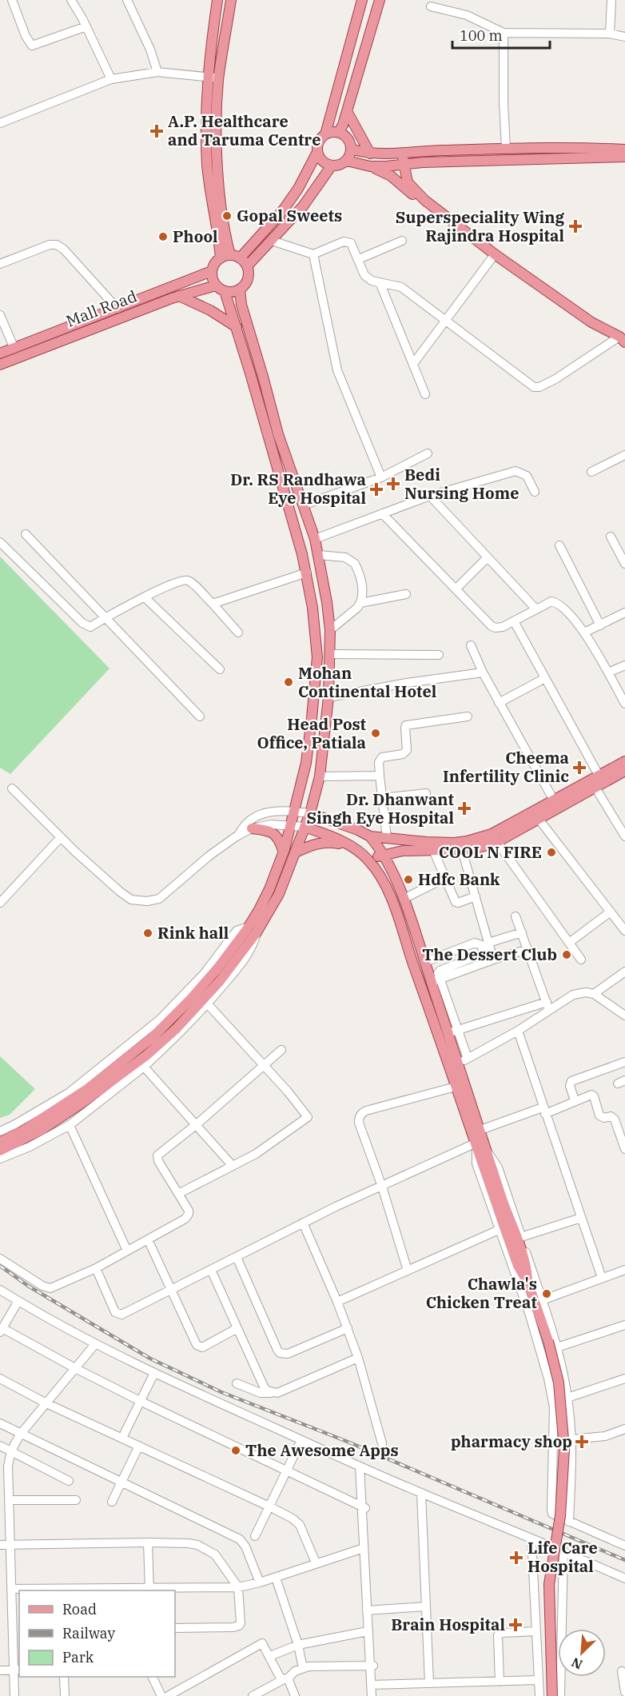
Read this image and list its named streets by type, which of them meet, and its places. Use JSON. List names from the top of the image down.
{
  "streets": {
    "main road": ["Mall Road"]
  },
  "places": {
    "health": [
      "A.P. Healthcare and Taruma Centre",
      "Superspeciality Wing Rajindra Hospital",
      "Bedi Nursing Home",
      "Dr. RS Randhawa Eye Hospital",
      "Cheema Infertility Clinic",
      "Dr. Dhanwant Singh Eye Hospital",
      "pharmacy shop",
      "Life Care Hospital",
      "Brain Hospital"
    ],
    "other": [
      "Gopal Sweets",
      "Phool",
      "Mohan Continental Hotel",
      "Head Post Office, Patiala",
      "COOL N FIRE",
      "Hdfc Bank",
      "Rink hall",
      "The Dessert Club",
      "Chawla's Chicken Treat",
      "The Awesome Apps"
    ]
  },
  "legend": ["Road", "Railway", "Park"],
  "scale_bar": "100 m",
  "north": "bottom left"
}
